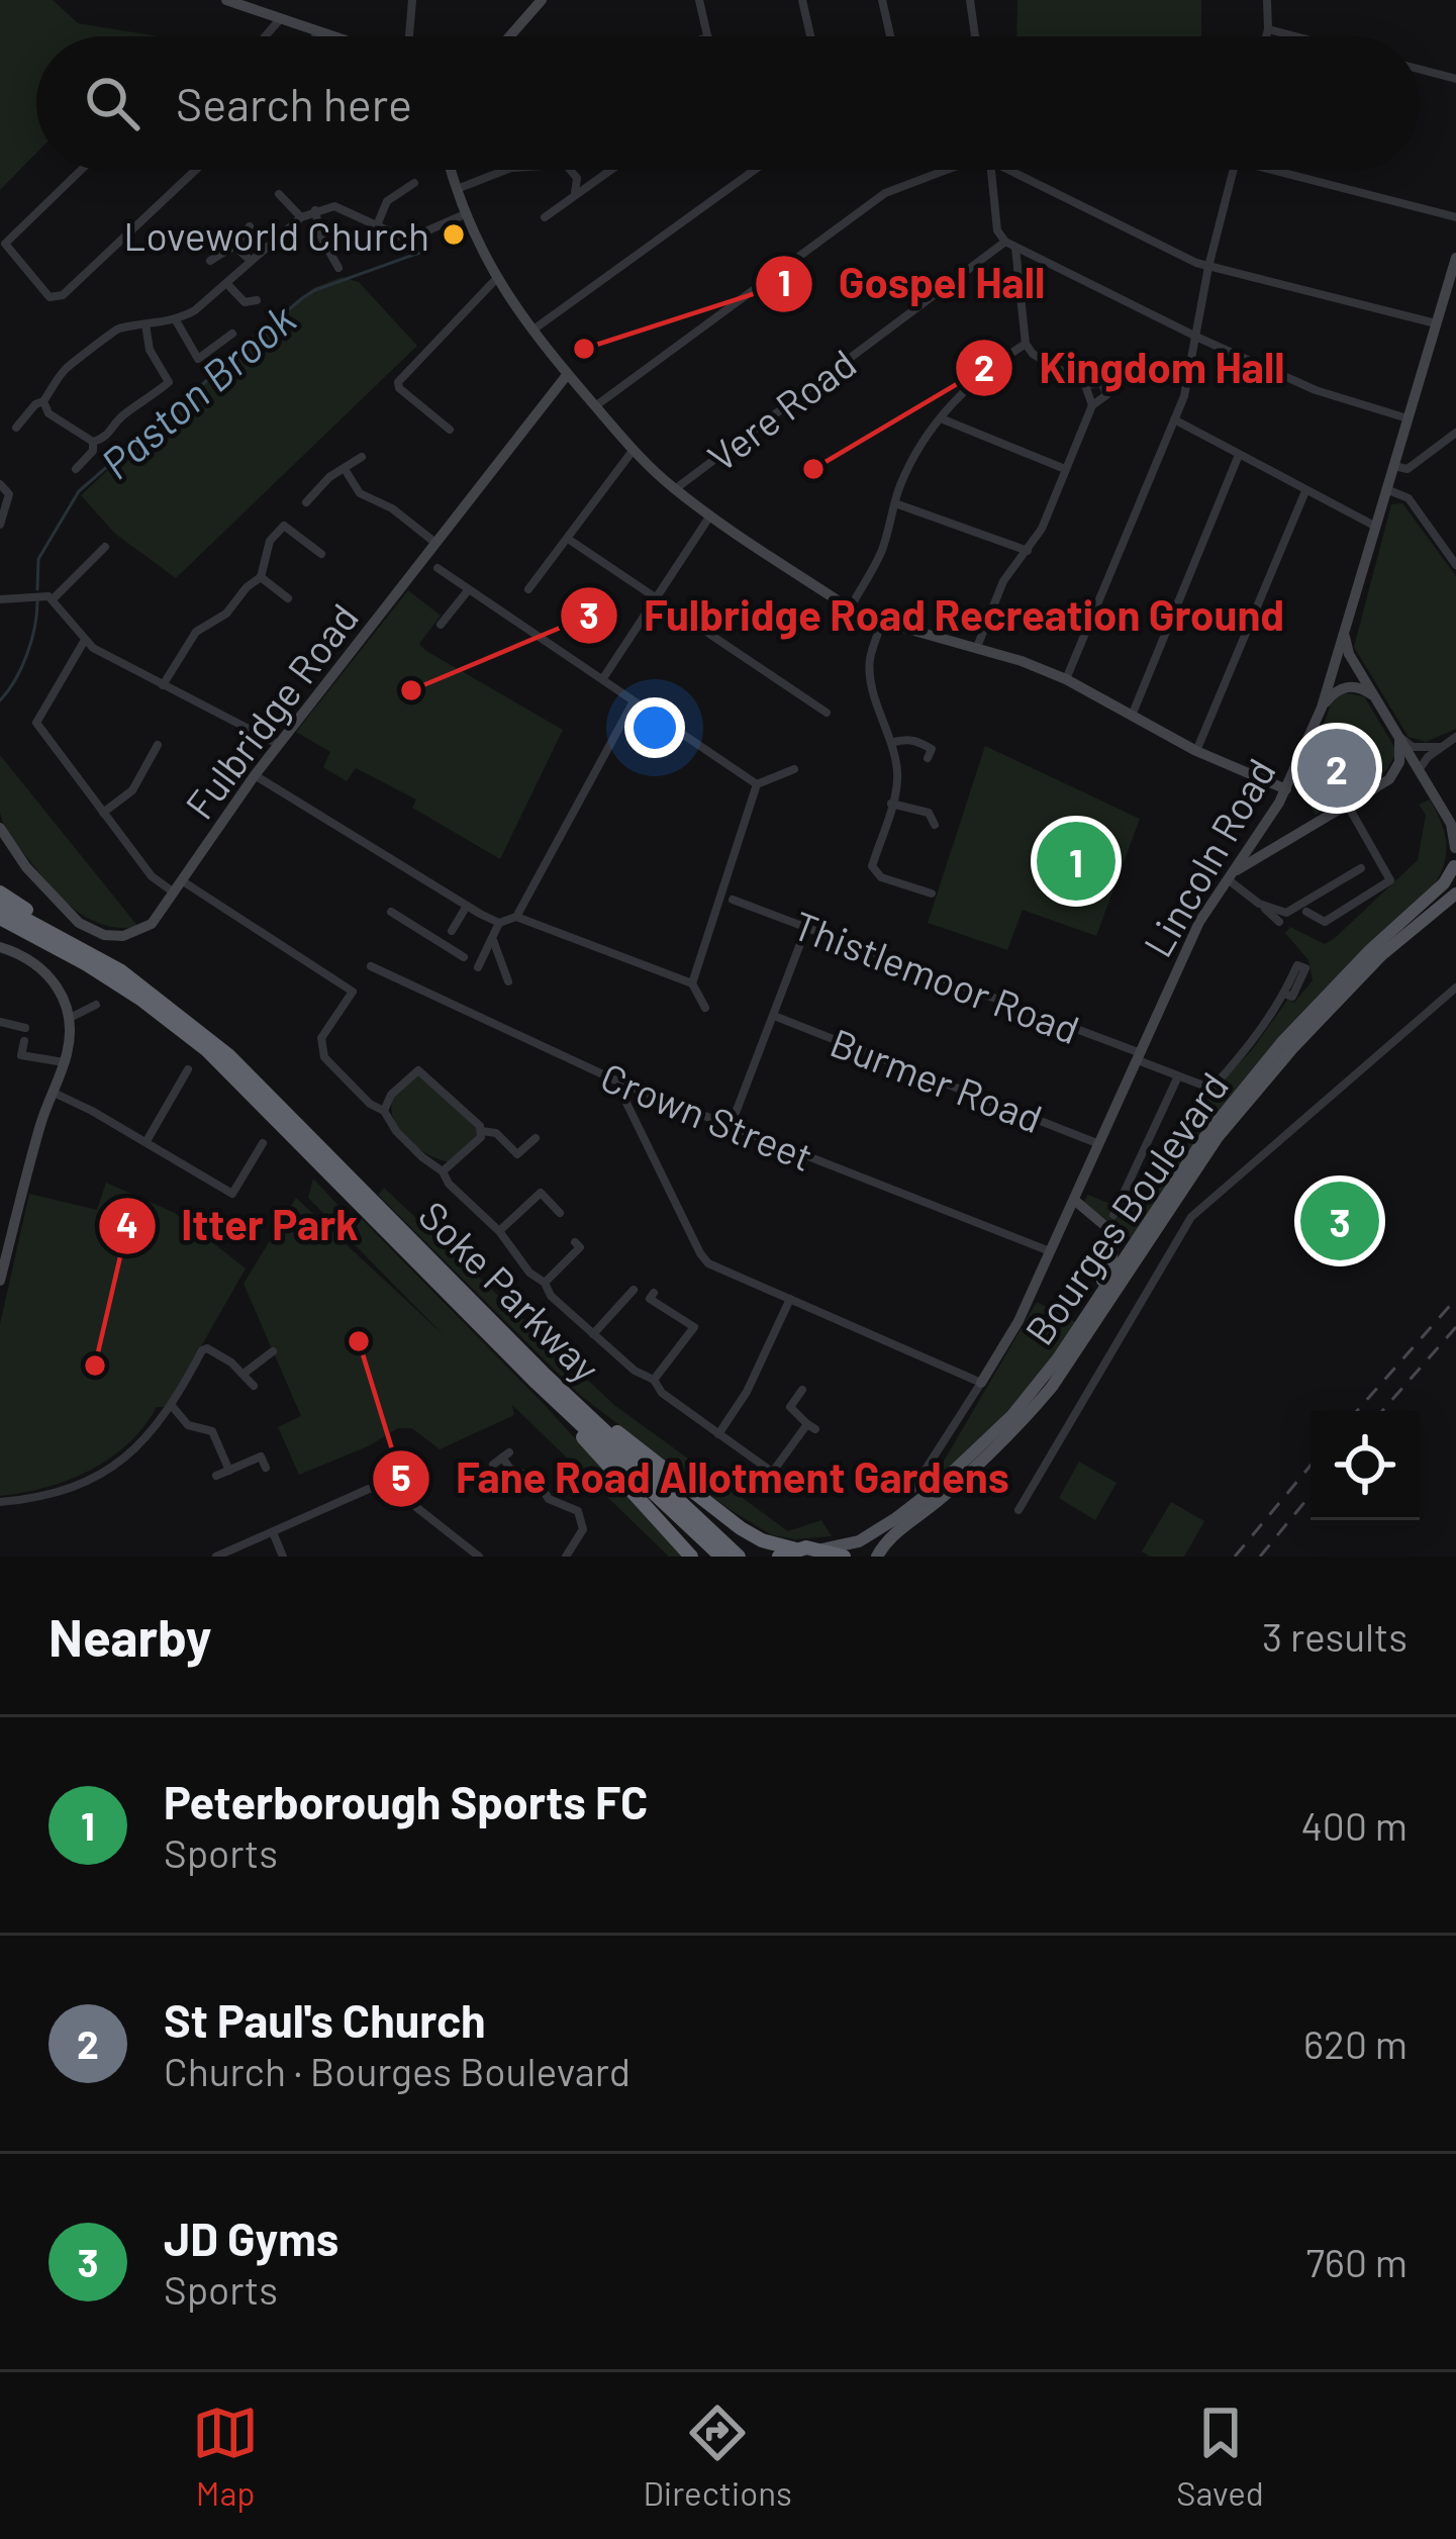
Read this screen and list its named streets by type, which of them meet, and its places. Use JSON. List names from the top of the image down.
{
  "streets": {
    "highway": ["Soke Parkway"],
    "main road": ["Bourges Boulevard"],
    "street": [
      "Vere Road",
      "Fulbridge Road",
      "Lincoln Road",
      "Thistlemoor Road",
      "Burmer Road",
      "Crown Street"
    ]
  },
  "crossings": [
    ["Lincoln Road", "Thistlemoor Road"],
    ["Lincoln Road", "Burmer Road"],
    ["Lincoln Road", "Crown Street"]
  ],
  "water": ["Paston Brook"],
  "places": [
    "Loveworld Church",
    "Gospel Hall",
    "Kingdom Hall",
    "Fulbridge Road Recreation Ground",
    "Fane Road Allotment Gardens",
    "Itter Park"
  ],
  "page": {
    "search": "Search here",
    "pins": ["2", "1", "3"],
    "heading": ["Nearby", "3 results"],
    "list": [
      {
        "mark": "1",
        "name": "Peterborough Sports FC",
        "note": "Sports",
        "value": "400 m"
      },
      {
        "mark": "2",
        "name": "St Paul's Church",
        "note": "Church · Bourges Boulevard",
        "value": "620 m"
      },
      {
        "mark": "3",
        "name": "JD Gyms",
        "note": "Sports",
        "value": "760 m"
      }
    ],
    "nav": ["Map", "Directions", "Saved"]
  }
}
